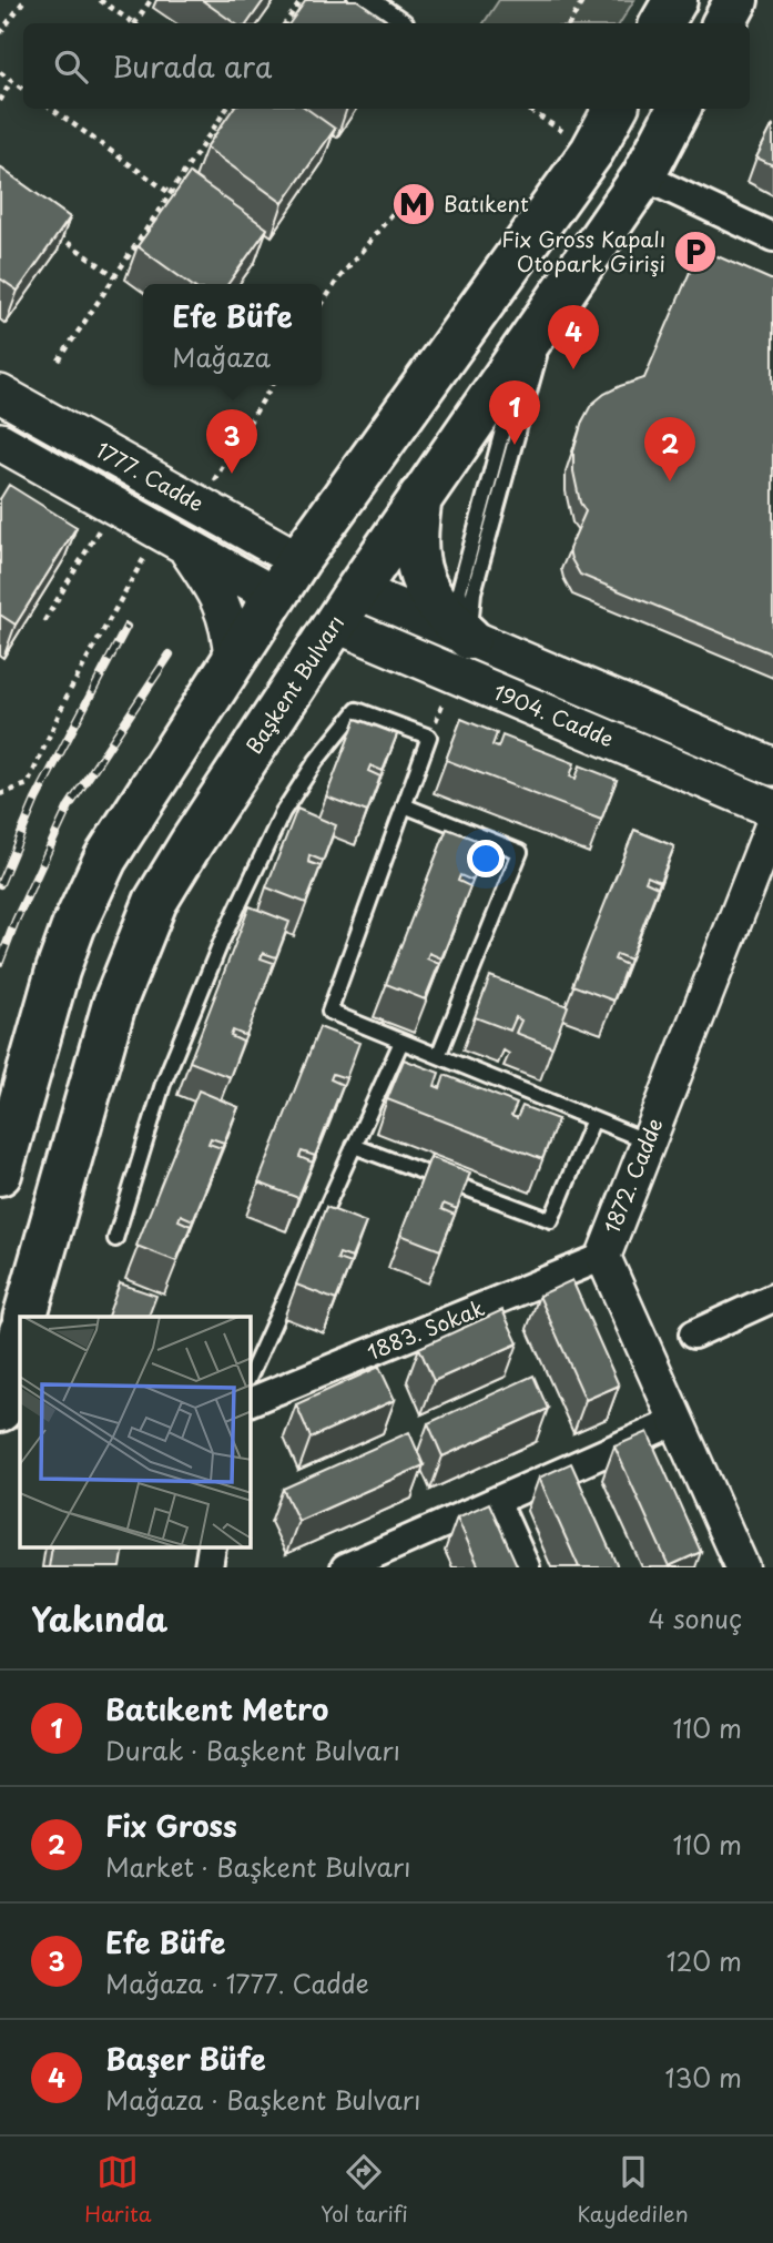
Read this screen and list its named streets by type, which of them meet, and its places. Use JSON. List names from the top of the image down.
{
  "streets": {
    "main road": ["1777. Cadde", "Başkent Bulvarı", "1904. Cadde"],
    "street": ["1872. Cadde", "1883. Sokak"]
  },
  "crossings": [
    ["Başkent Bulvarı", "1904. Cadde"],
    ["1872. Cadde", "1883. Sokak"]
  ],
  "places": {
    "metro station": ["Batıkent"],
    "parking": ["Fix Gross Kapalı Otopark Girişi"]
  },
  "page": {
    "search": "Burada ara",
    "popup": ["Efe Büfe", "Mağaza"],
    "pins": [
      "4",
      "1",
      "3",
      "2"
    ],
    "heading": ["Yakında", "4 sonuç"],
    "list": [
      {
        "mark": "1",
        "name": "Batıkent Metro",
        "note": "Durak · Başkent Bulvarı",
        "value": "110 m"
      },
      {
        "mark": "2",
        "name": "Fix Gross",
        "note": "Market · Başkent Bulvarı",
        "value": "110 m"
      },
      {
        "mark": "3",
        "name": "Efe Büfe",
        "note": "Mağaza · 1777. Cadde",
        "value": "120 m"
      },
      {
        "mark": "4",
        "name": "Başer Büfe",
        "note": "Mağaza · Başkent Bulvarı",
        "value": "130 m"
      }
    ],
    "nav": ["Harita", "Yol tarifi", "Kaydedilen"]
  }
}
